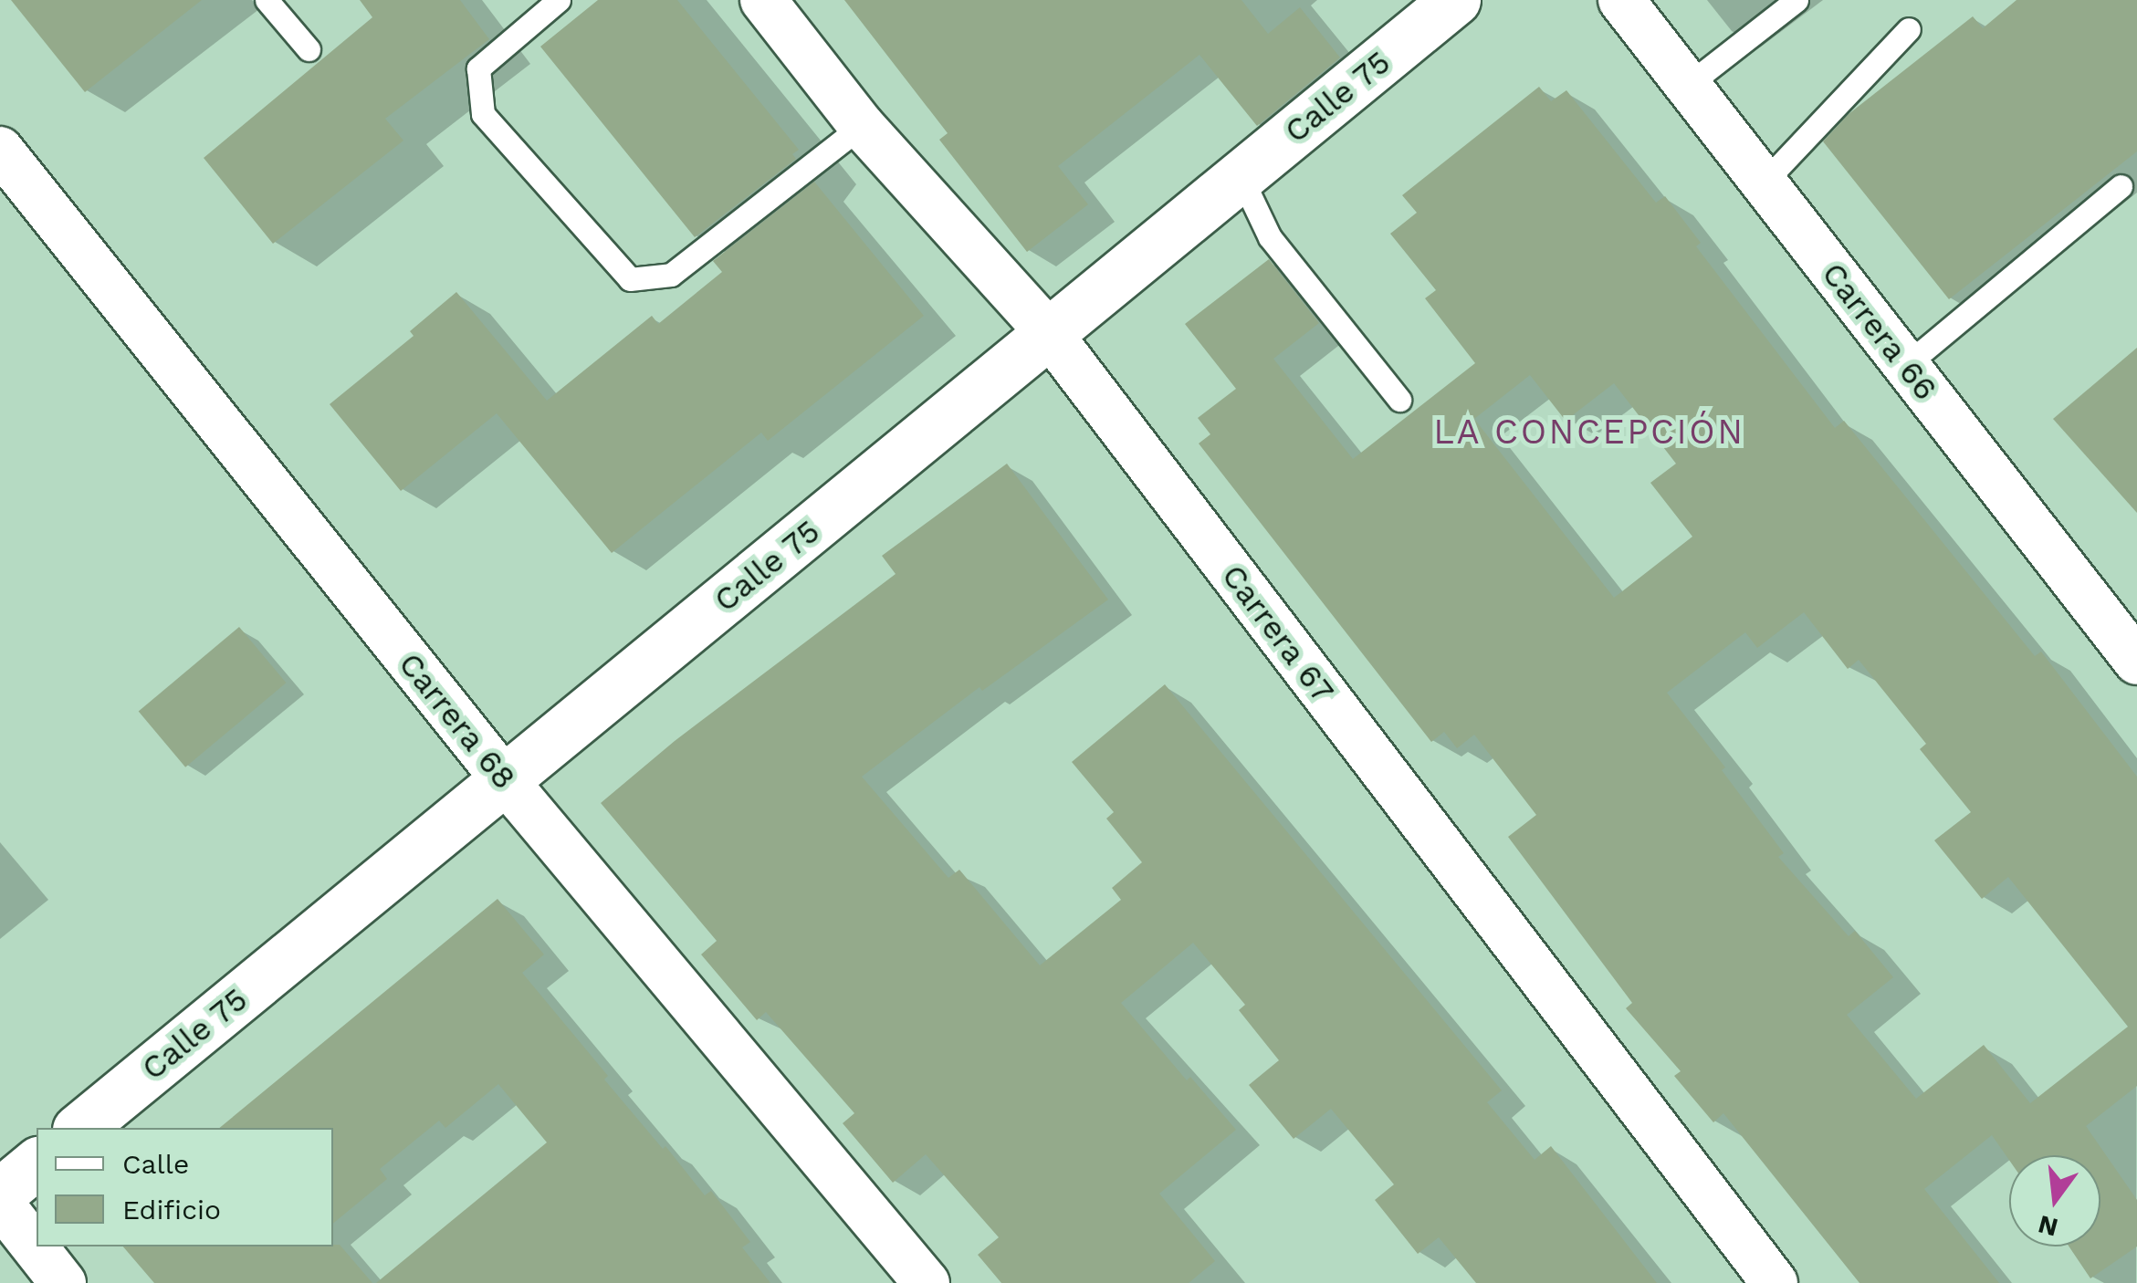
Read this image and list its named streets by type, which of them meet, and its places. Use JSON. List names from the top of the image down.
{
  "streets": {
    "street": [
      "Calle 75",
      "Carrera 66",
      "Carrera 67",
      "Carrera 68"
    ]
  },
  "crossings": [
    ["Calle 75", "Carrera 67"],
    ["Calle 75", "Carrera 68"]
  ],
  "districts": ["LA CONCEPCIÓN"],
  "legend": ["Calle", "Edificio"],
  "north": "bottom"
}
